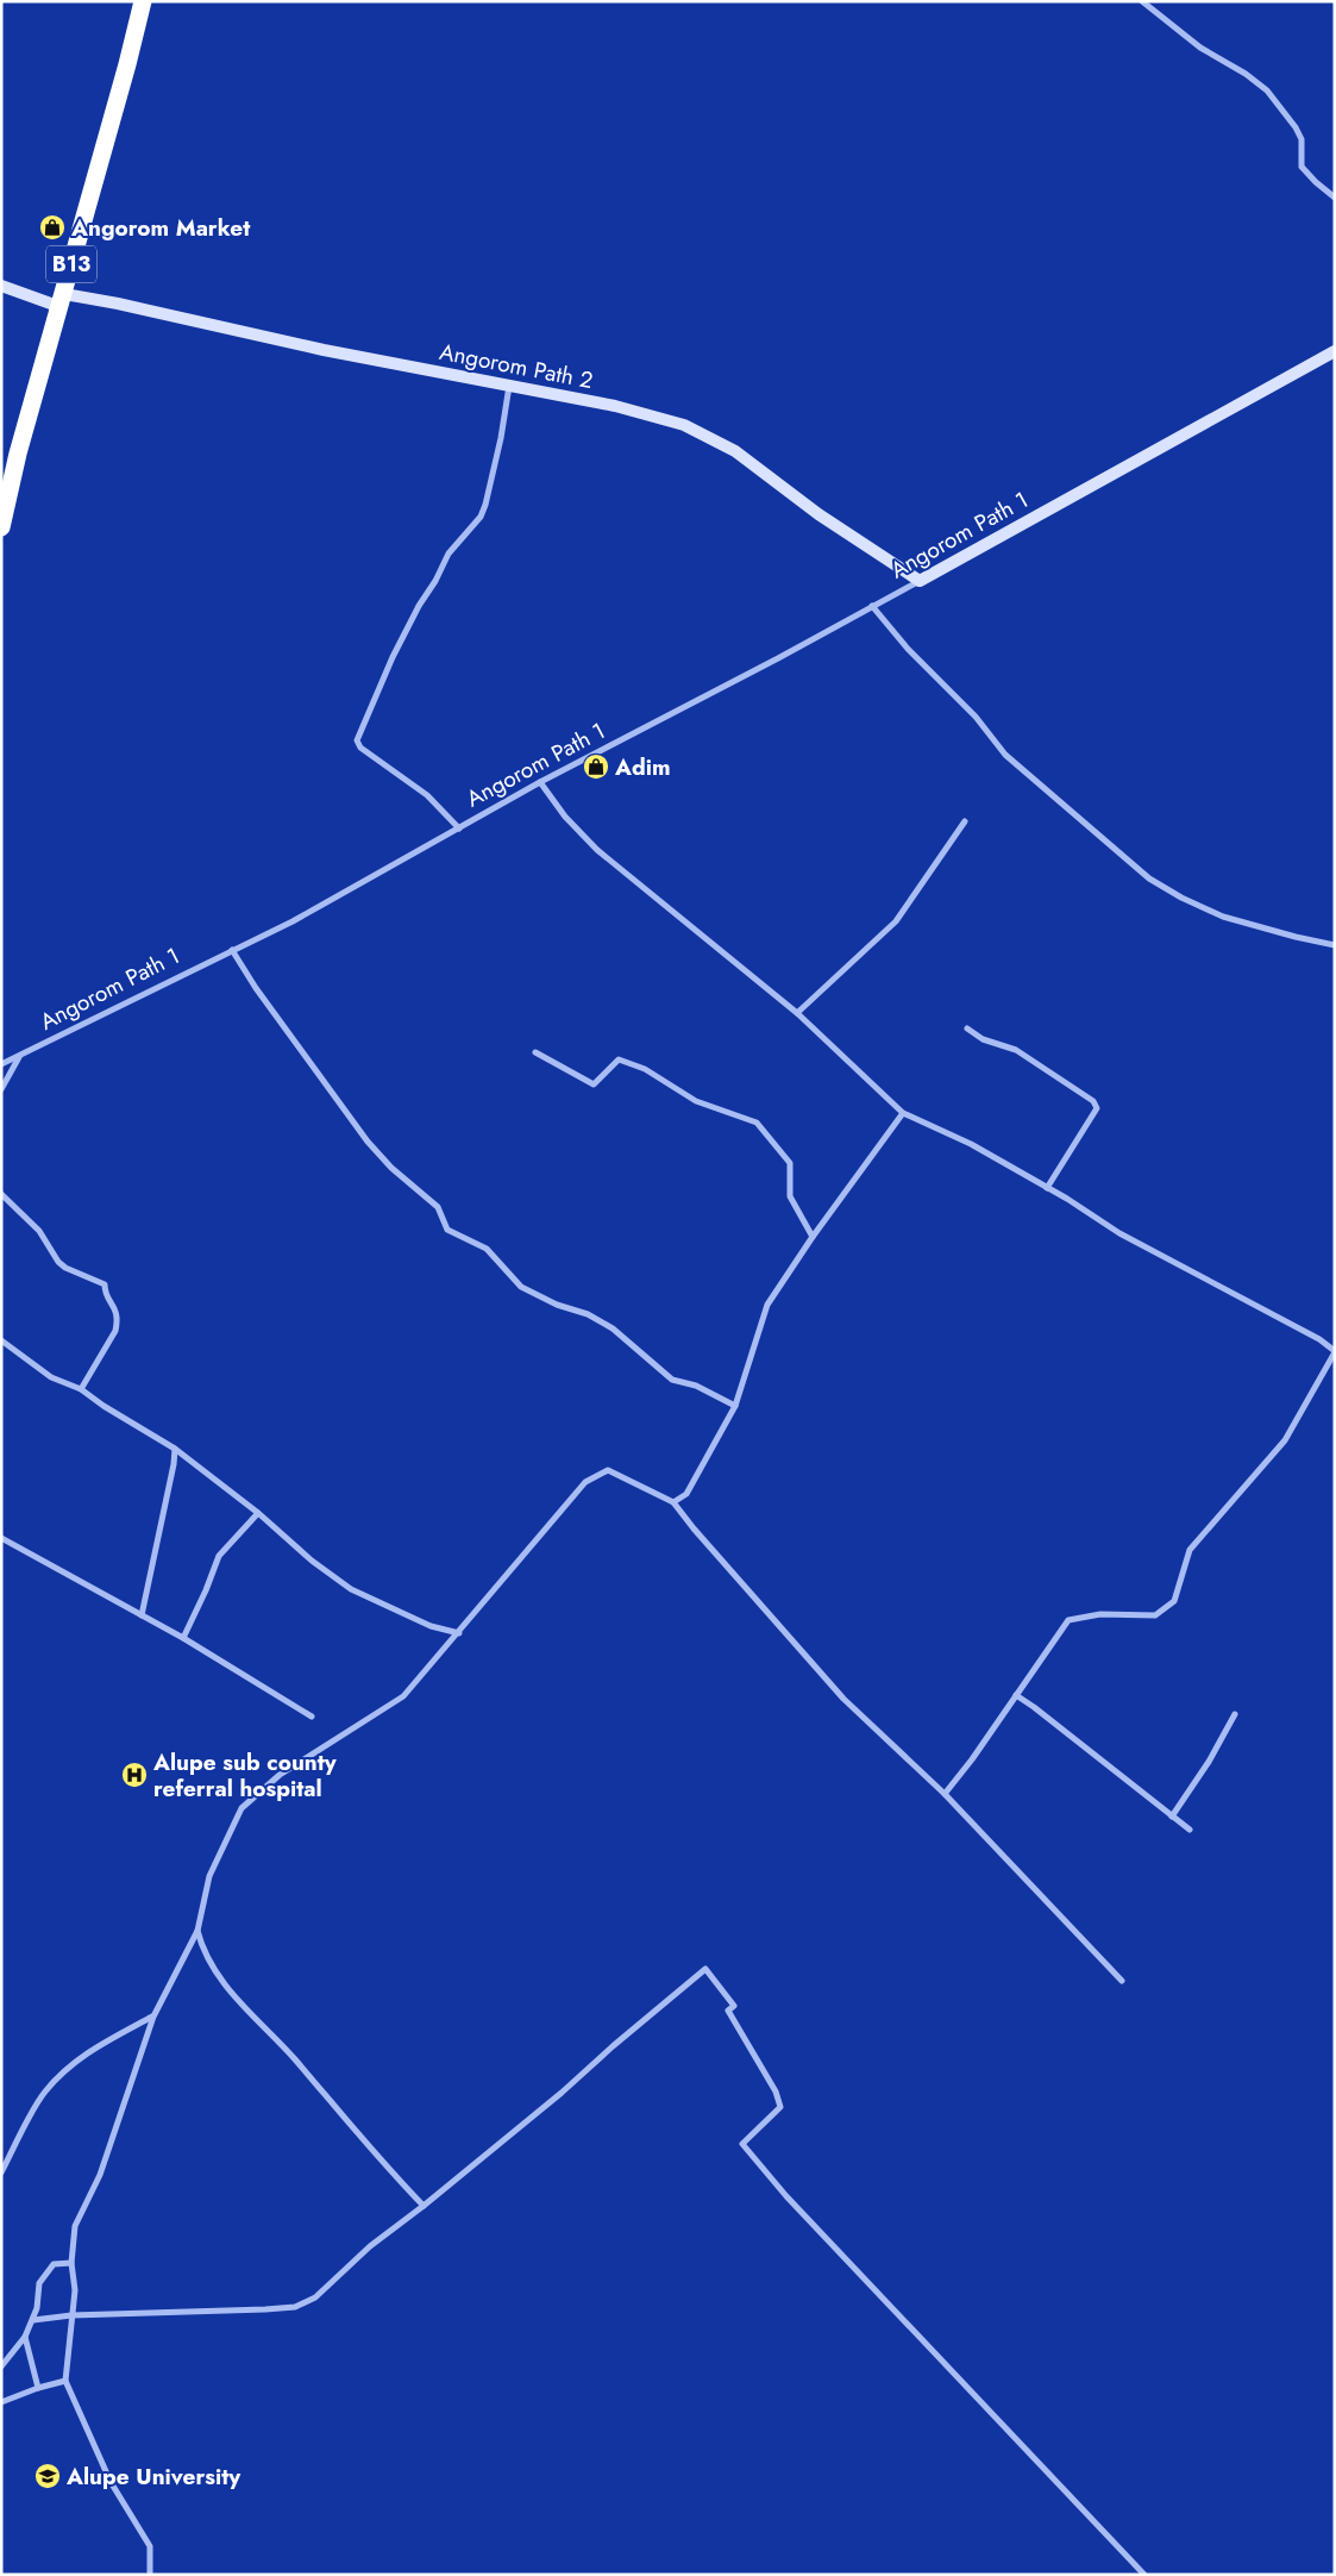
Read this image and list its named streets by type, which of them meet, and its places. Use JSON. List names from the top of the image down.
{
  "streets": {
    "highway": ["B13"],
    "street": ["Angorom Path 2", "Angorom Path 1"]
  },
  "crossings": [
    ["B13", "Angorom Path 2"],
    ["Angorom Path 2", "Angorom Path 1"]
  ],
  "places": {
    "shop": ["Angorom Market", "Adim"],
    "hospital": ["Alupe sub county referral hospital"],
    "school or university": ["Alupe University"]
  }
}
